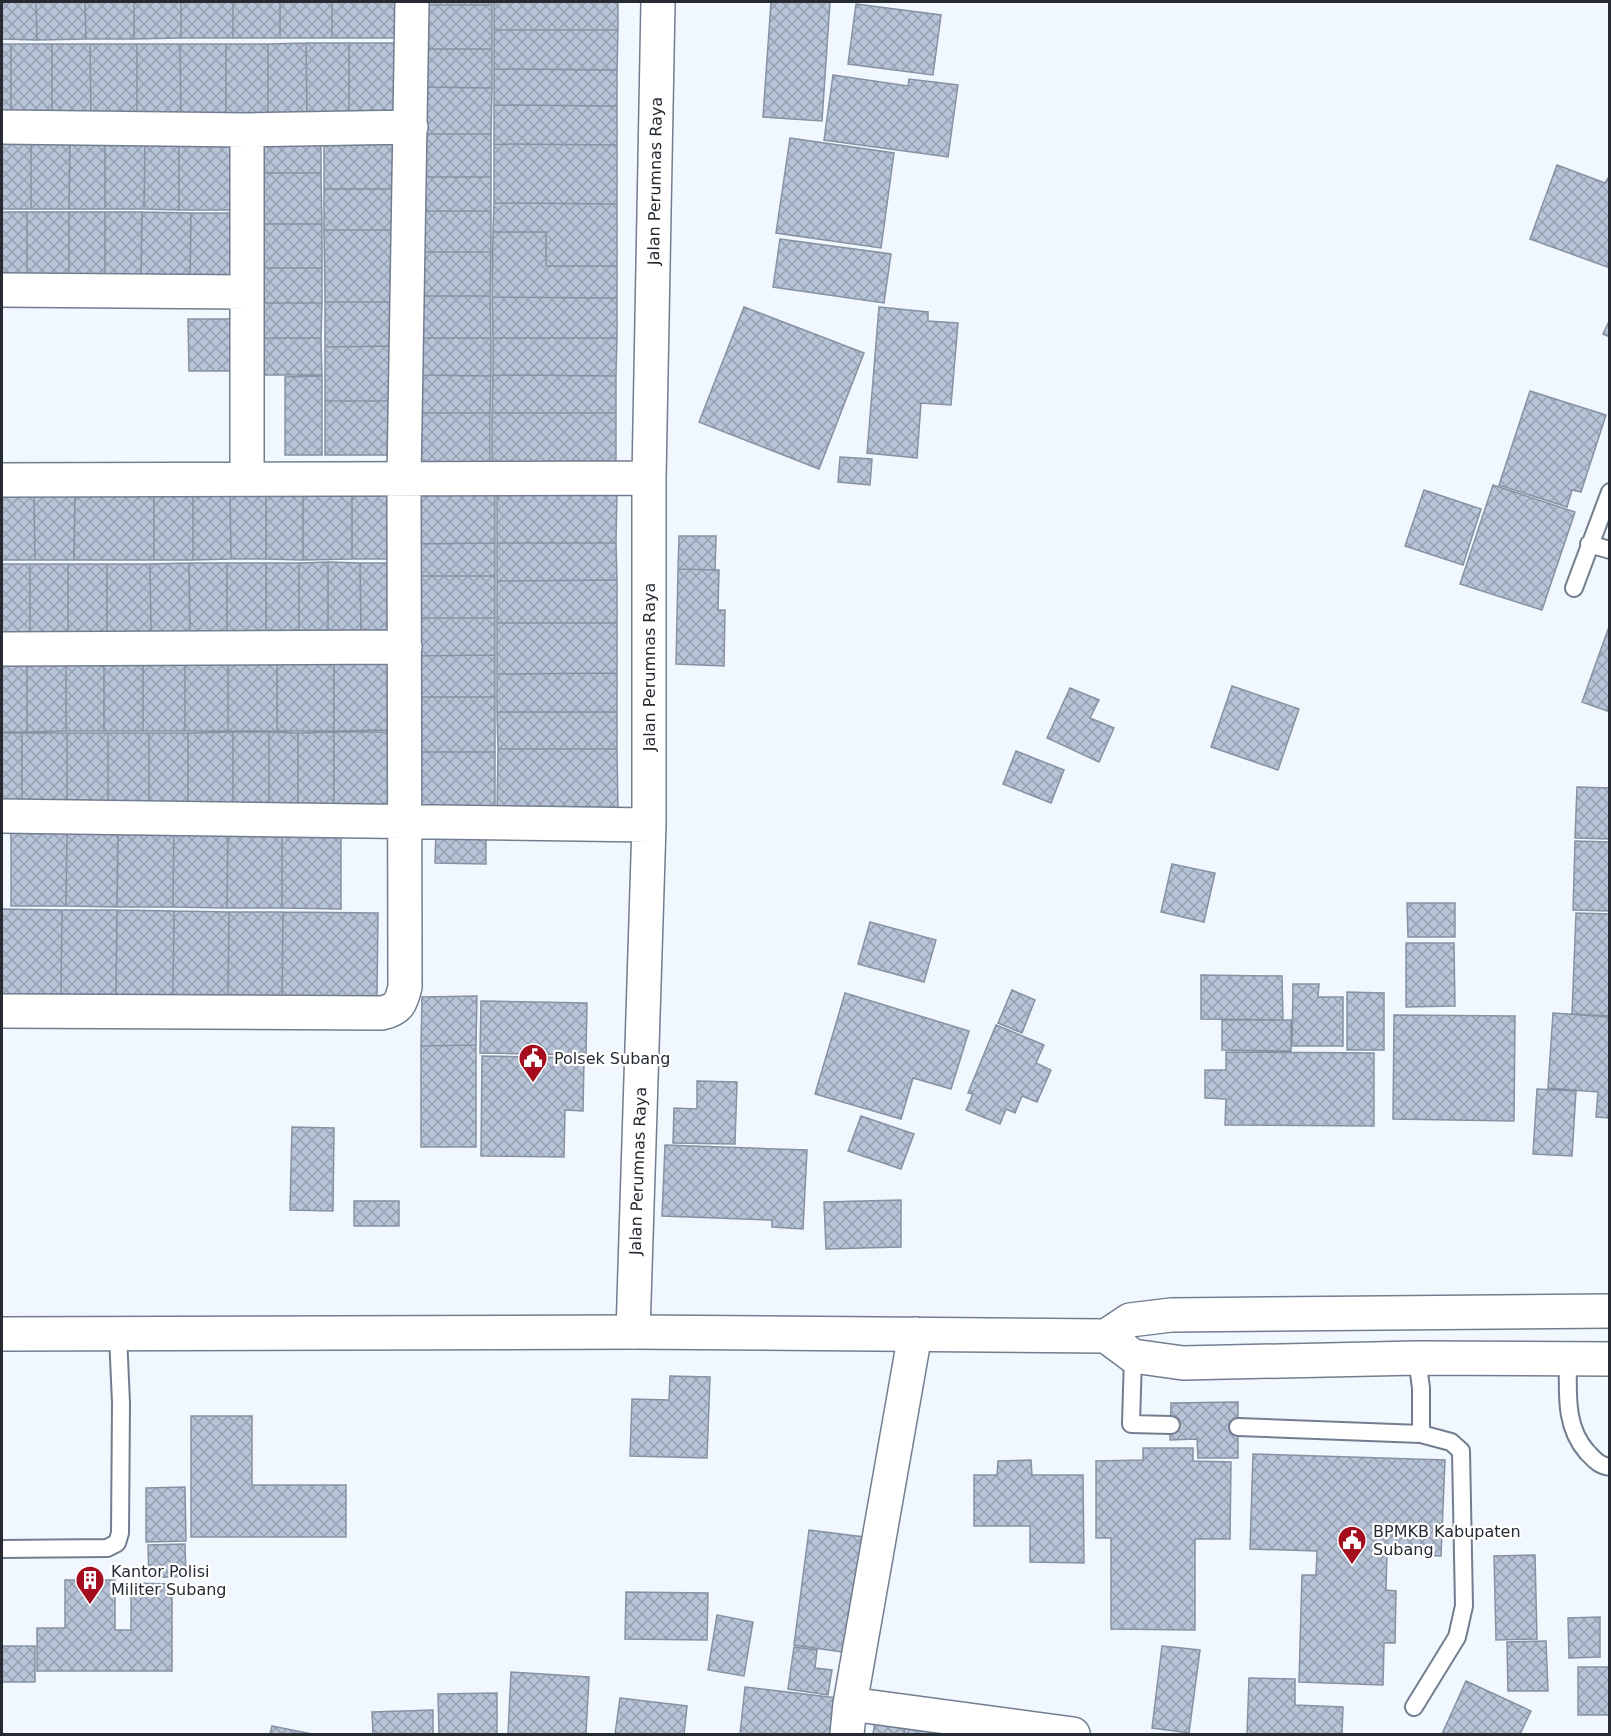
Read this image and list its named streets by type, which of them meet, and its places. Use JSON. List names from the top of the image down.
{
  "streets": {
    "street": ["Jalan Perumnas Raya"]
  },
  "places": {
    "public building": ["Polsek Subang", "BPMKB Kabupaten Subang"],
    "building": ["Kantor Polisi Militer Subang"]
  }
}
